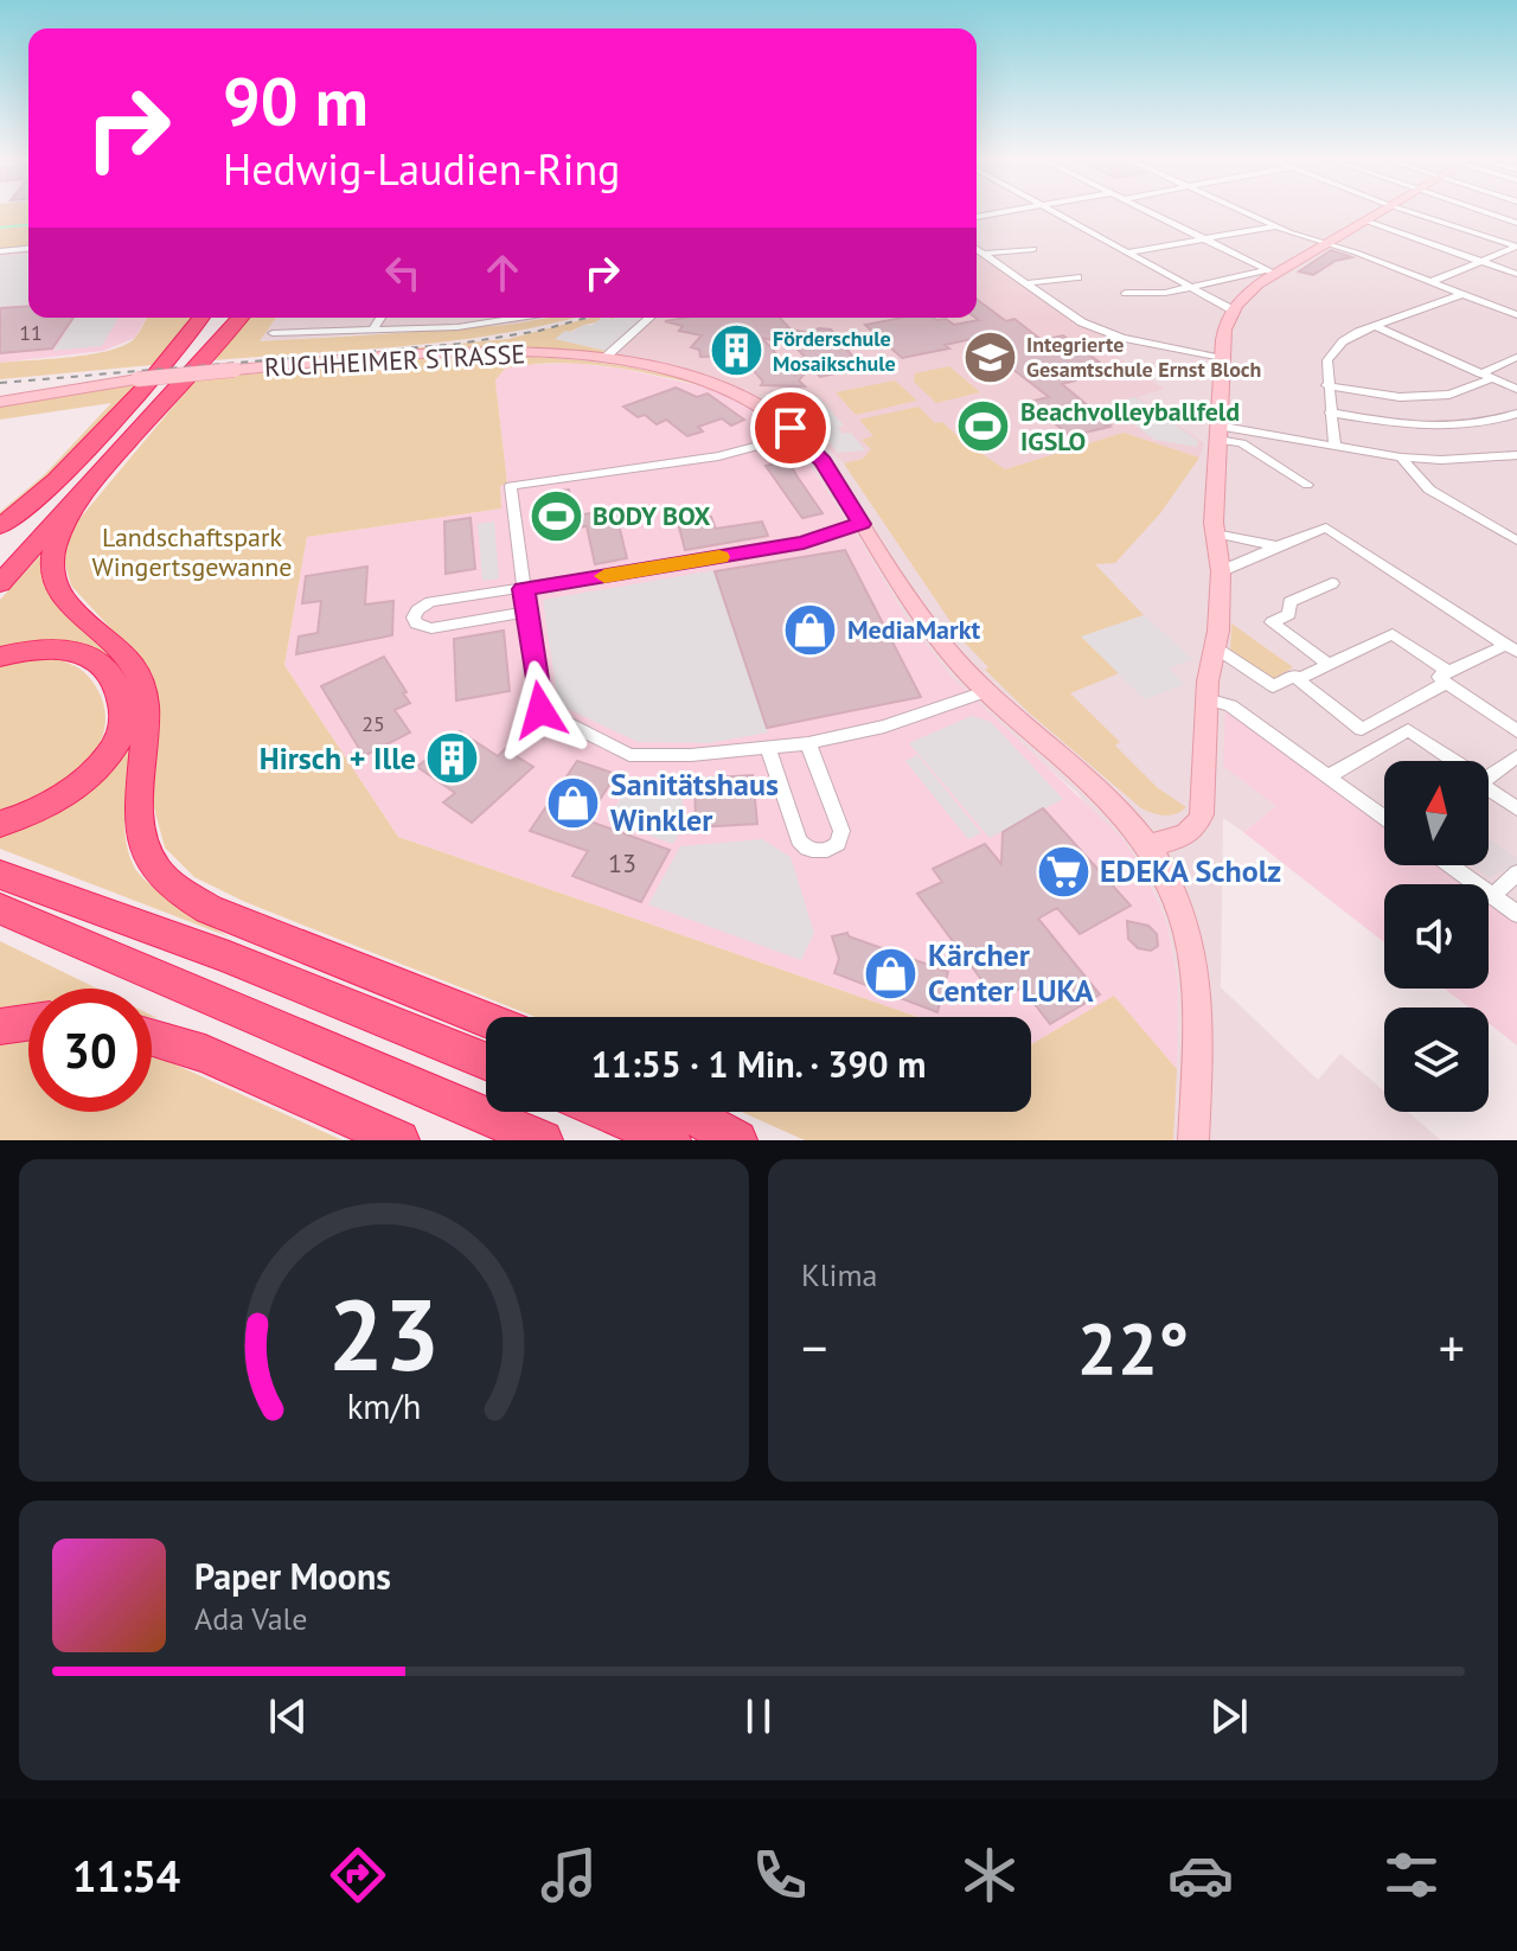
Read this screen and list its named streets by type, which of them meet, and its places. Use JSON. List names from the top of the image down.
{
  "streets": {
    "street": ["RUCHHEIMER STRASSE"]
  },
  "parks": ["Landschaftspark Wingertsgewanne"],
  "places": {
    "building": ["Förderschule Mosaikschule", "Hirsch + Ille"],
    "school or university": ["Integrierte Gesamtschule Ernst Bloch"],
    "sports": ["Beachvolleyballfeld IGSLO", "BODY BOX"],
    "shop": ["MediaMarkt", "Sanitätshaus Winkler", "Kärcher Center LUKA"],
    "supermarket": ["EDEKA Scholz"]
  },
  "house_numbers": ["11", "25", "13"],
  "north": "top",
  "page": {
    "turn": ["90 m", "Hedwig-Laudien-Ring"],
    "limit": "30",
    "trip": "11:55 · 1 Min. · 390 m",
    "tile": "Klima",
    "heat": ["−", "22°", "+"],
    "song": ["Paper Moons", "Ada Vale"],
    "tabs": "11:54",
    "gauge": ["23", "km/h"]
  }
}
